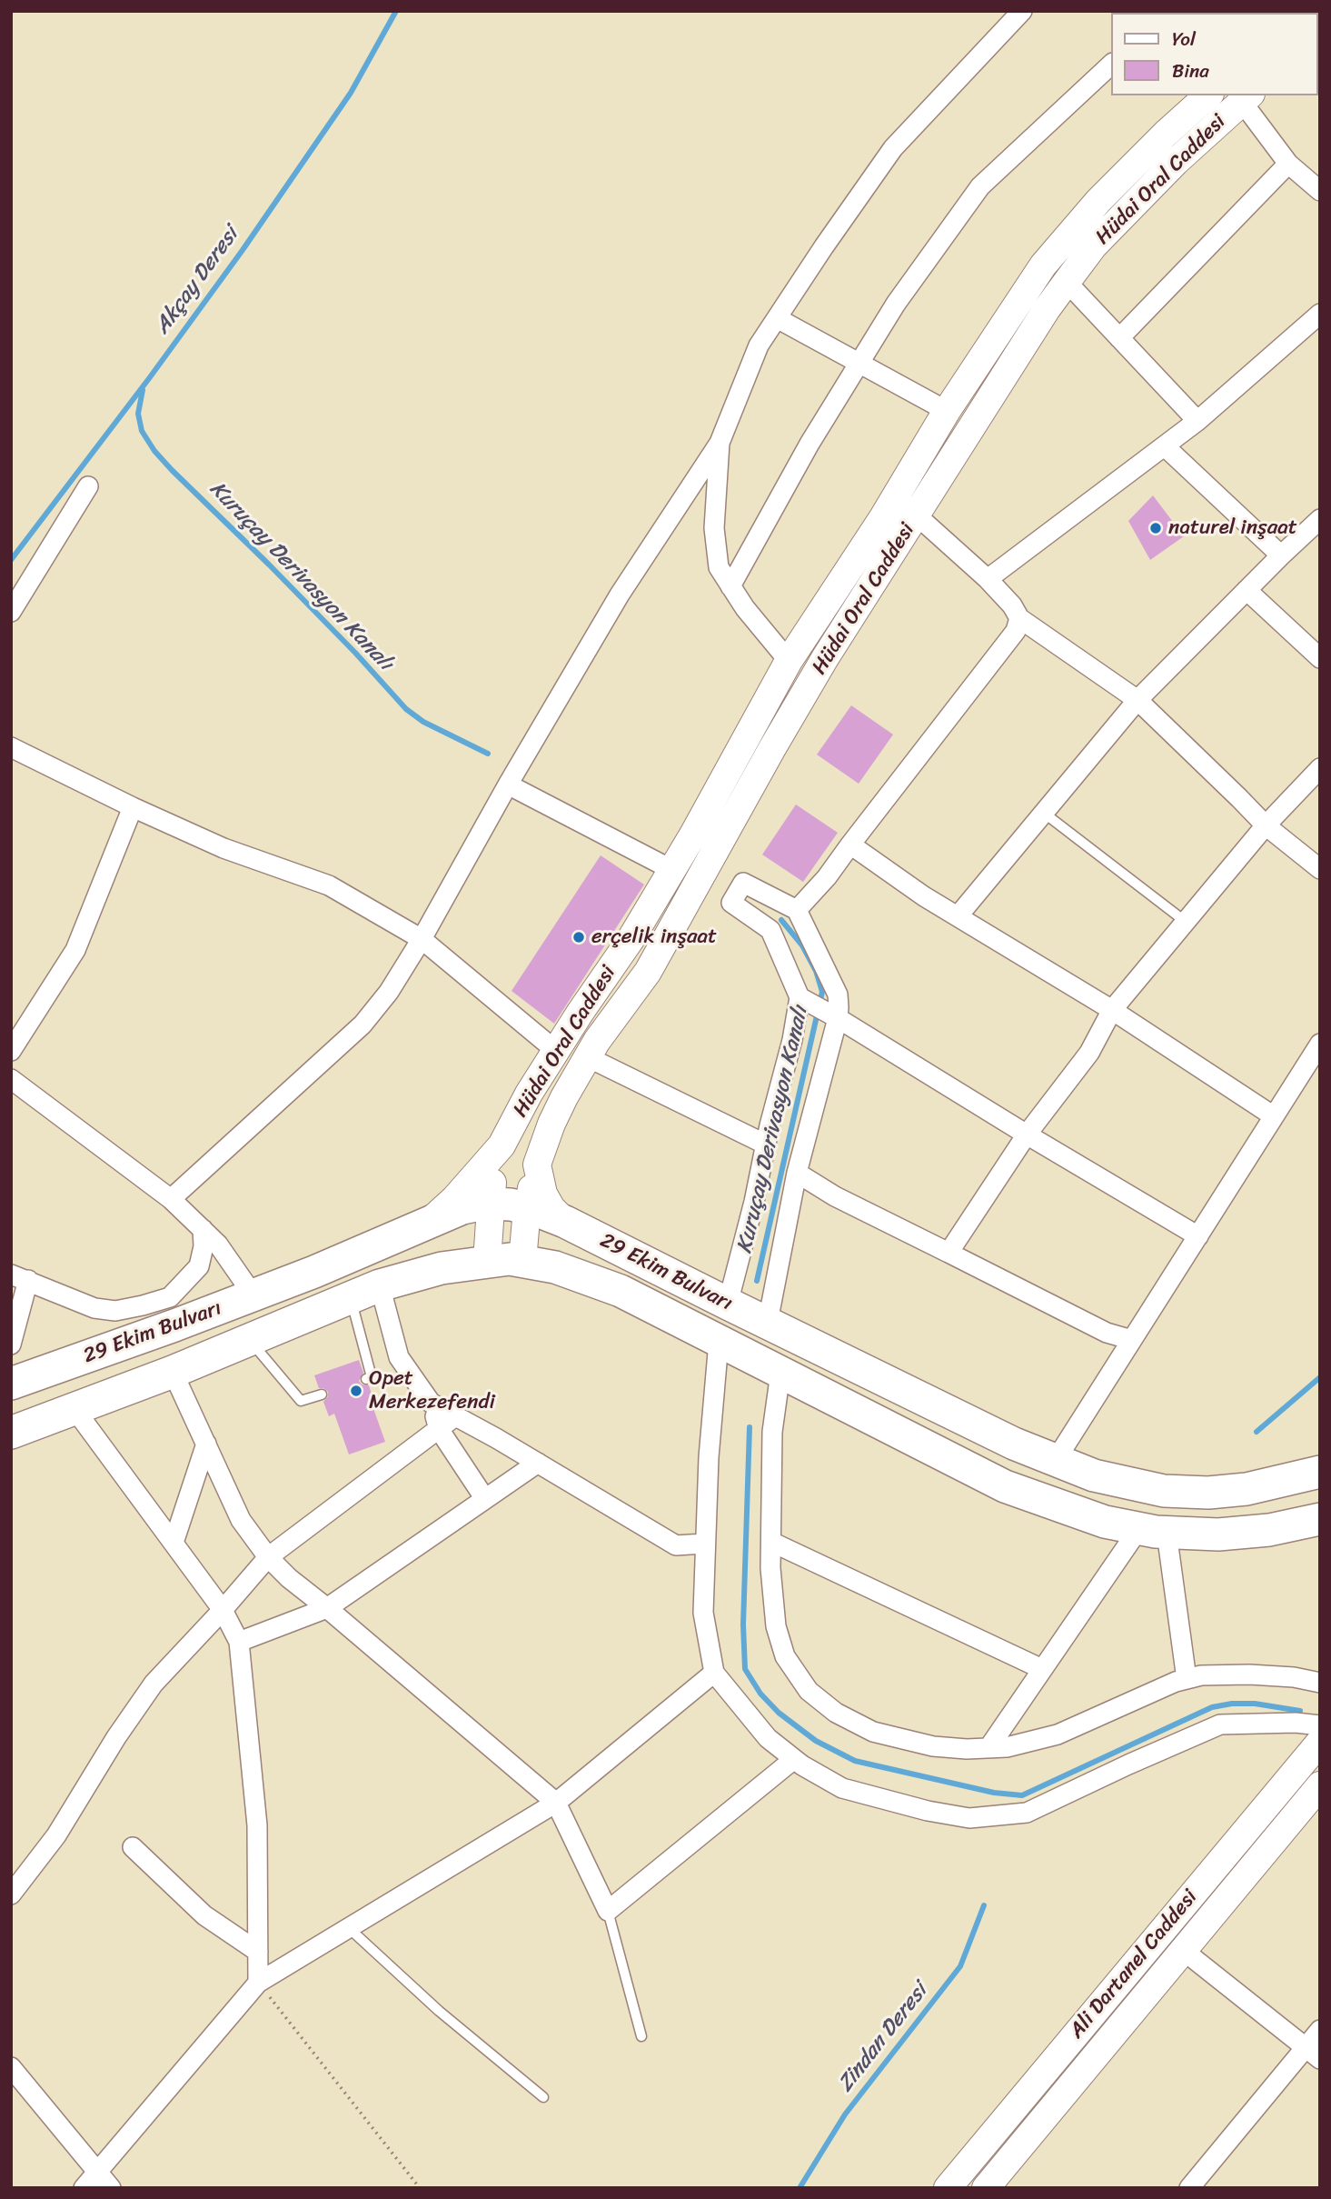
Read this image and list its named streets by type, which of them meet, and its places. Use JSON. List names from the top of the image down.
{
  "streets": {
    "main road": ["29 Ekim Bulvarı"],
    "street": ["Hüdai Oral Caddesi", "Ali Dartanel Caddesi"]
  },
  "crossings": [
    ["Hüdai Oral Caddesi", "29 Ekim Bulvarı"]
  ],
  "water": ["Akçay Deresi", "Kuruçay Derivasyon Kanalı", "Zindan Deresi"],
  "places": ["naturel inşaat", "erçelik inşaat", "Opet Merkezefendi"],
  "legend": ["Yol", "Bina"]
}
